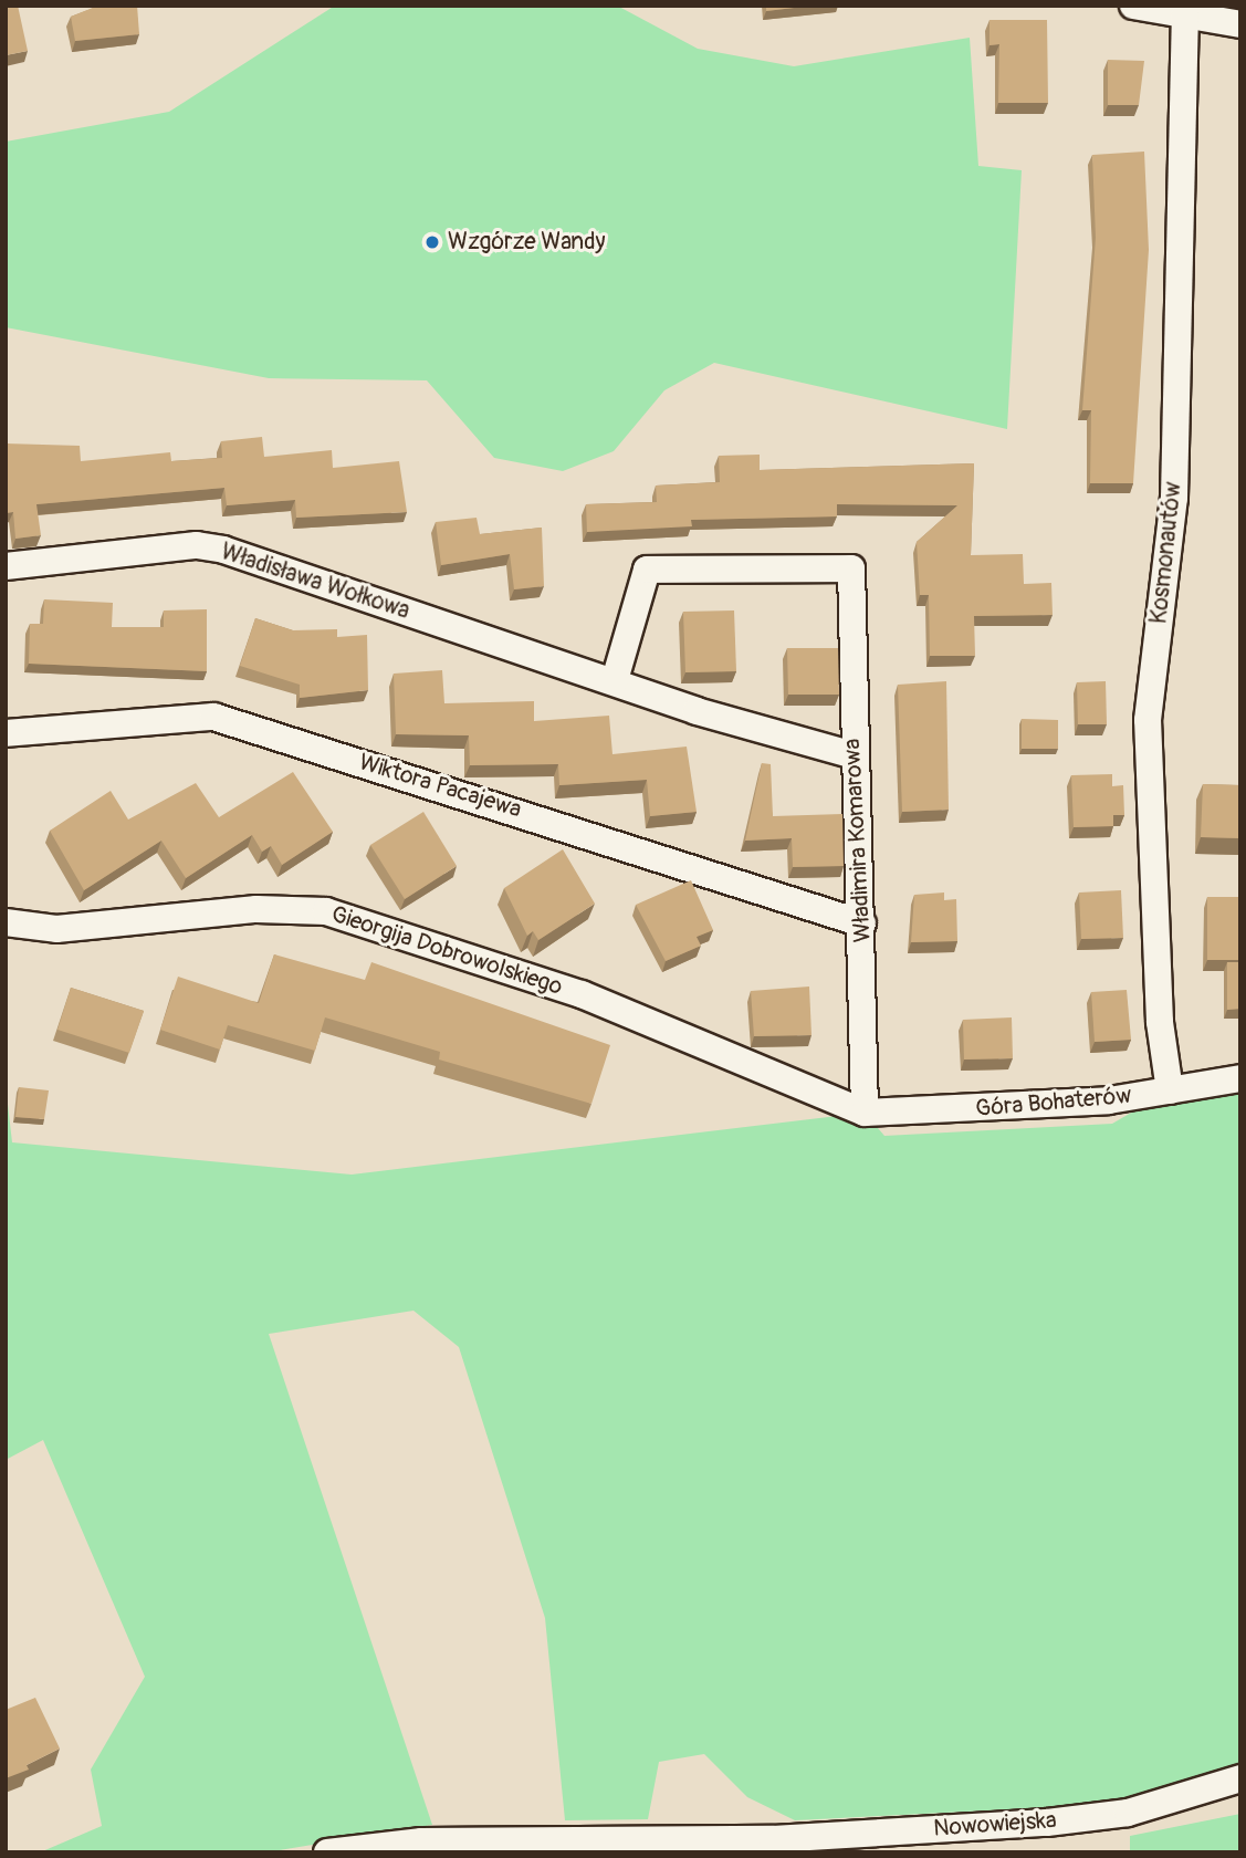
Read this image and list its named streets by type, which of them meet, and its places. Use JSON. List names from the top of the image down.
{
  "streets": {
    "street": [
      "Kosmonautów",
      "Władisława Wołkowa",
      "Wiktora Pacajewa",
      "Władimira Komarowa",
      "Gieorgija Dobrowolskiego",
      "Góra Bohaterów",
      "Nowowiejska"
    ]
  },
  "crossings": [
    ["Kosmonautów", "Góra Bohaterów"],
    ["Władisława Wołkowa", "Władimira Komarowa"],
    ["Wiktora Pacajewa", "Władimira Komarowa"],
    ["Władimira Komarowa", "Gieorgija Dobrowolskiego"],
    ["Władimira Komarowa", "Góra Bohaterów"],
    ["Gieorgija Dobrowolskiego", "Góra Bohaterów"]
  ],
  "places": ["Wzgórze Wandy"]
}
